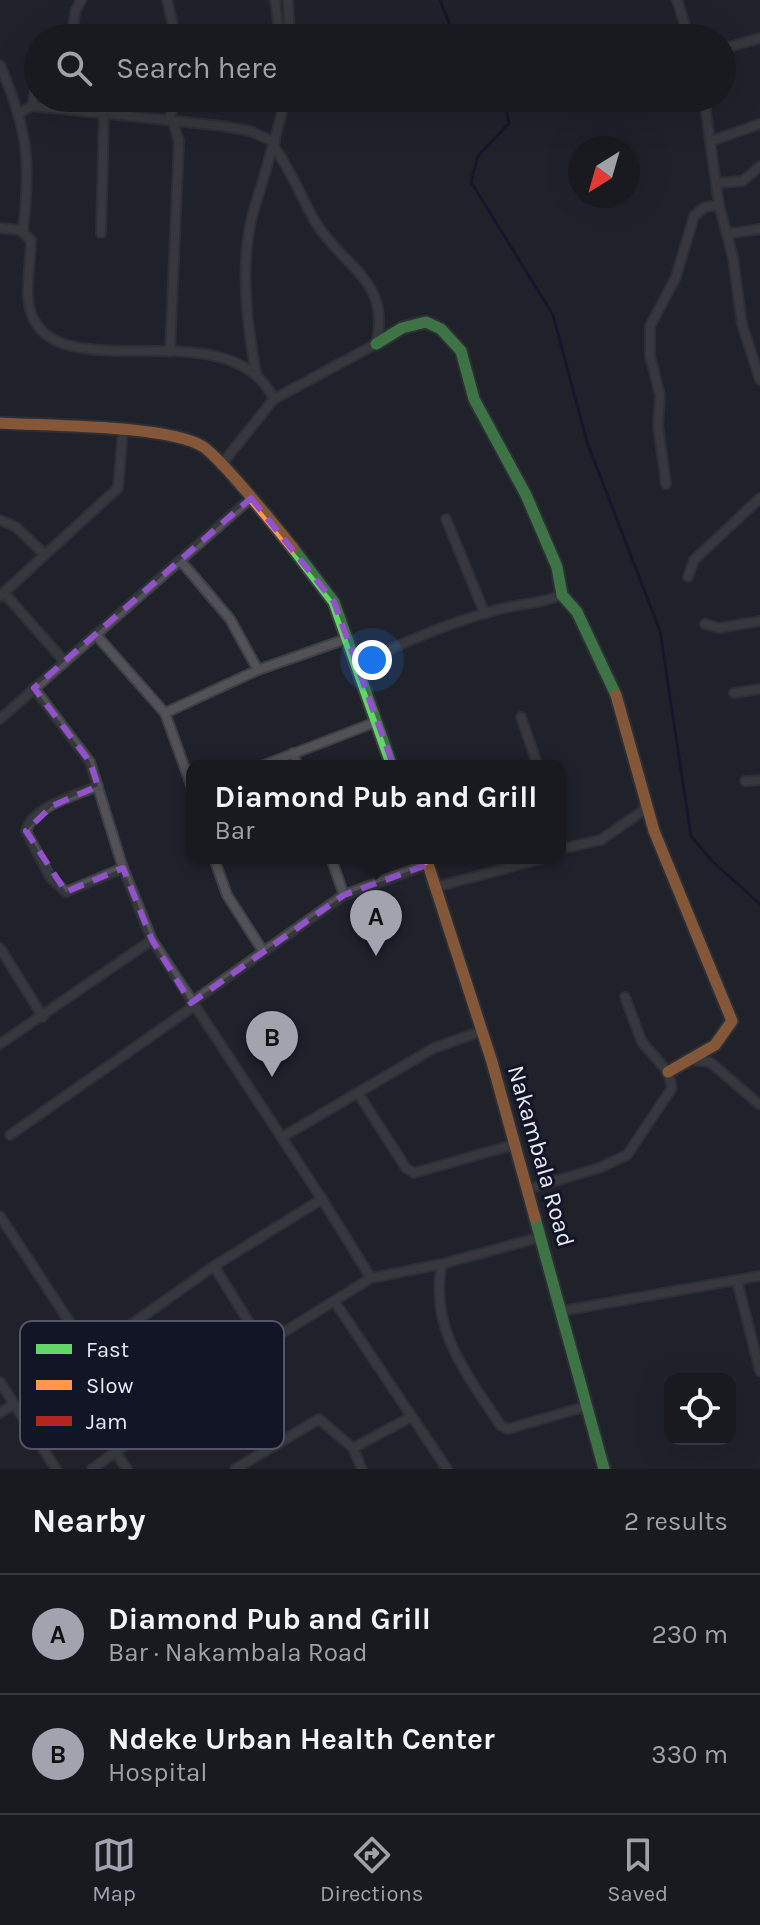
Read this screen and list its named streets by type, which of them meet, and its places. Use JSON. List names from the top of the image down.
{
  "streets": {
    "main road": ["Nakambala Road"]
  },
  "legend": ["Fast", "Slow", "Jam"],
  "north": "bottom left",
  "page": {
    "search": "Search here",
    "popup": ["Diamond Pub and Grill", "Bar"],
    "pins": ["A", "B"],
    "heading": ["Nearby", "2 results"],
    "list": [
      {
        "mark": "A",
        "name": "Diamond Pub and Grill",
        "note": "Bar · Nakambala Road",
        "value": "230 m"
      },
      {
        "mark": "B",
        "name": "Ndeke Urban Health Center",
        "note": "Hospital",
        "value": "330 m"
      }
    ],
    "nav": ["Map", "Directions", "Saved"]
  }
}
